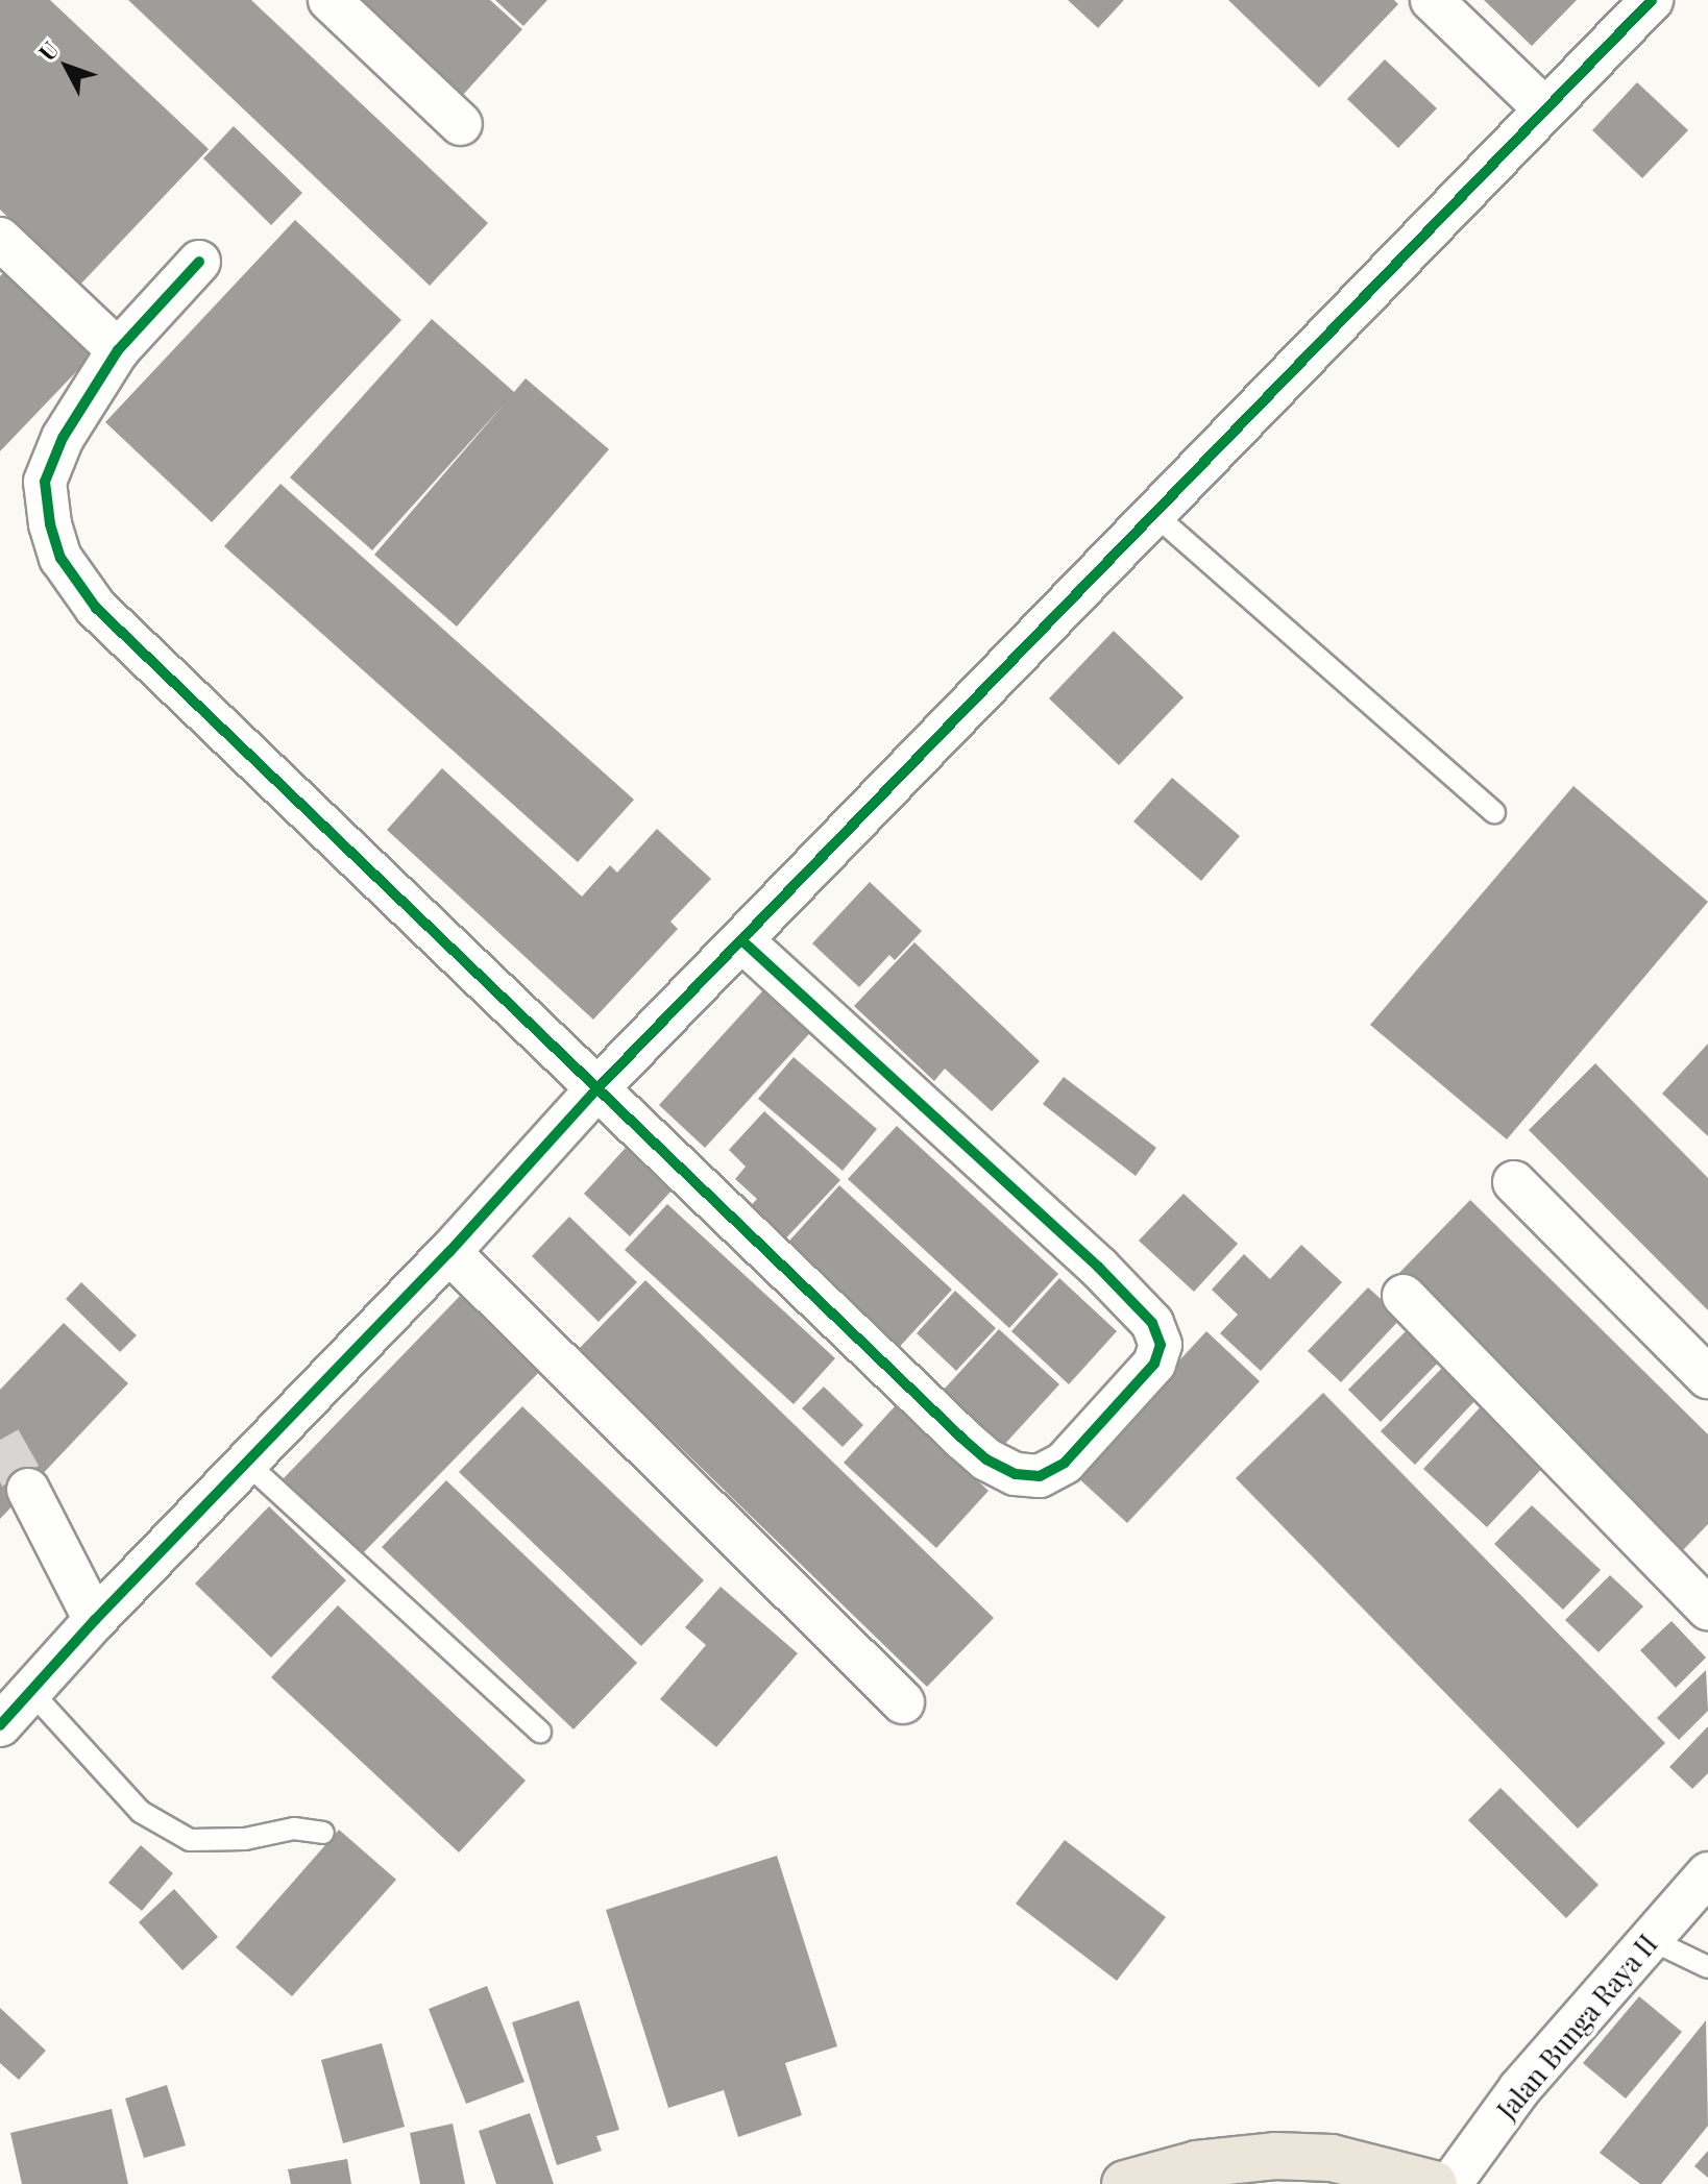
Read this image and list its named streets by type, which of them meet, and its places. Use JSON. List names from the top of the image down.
{
  "streets": {
    "street": ["Jalan Bunga Raya II"]
  },
  "north": "top left"
}
